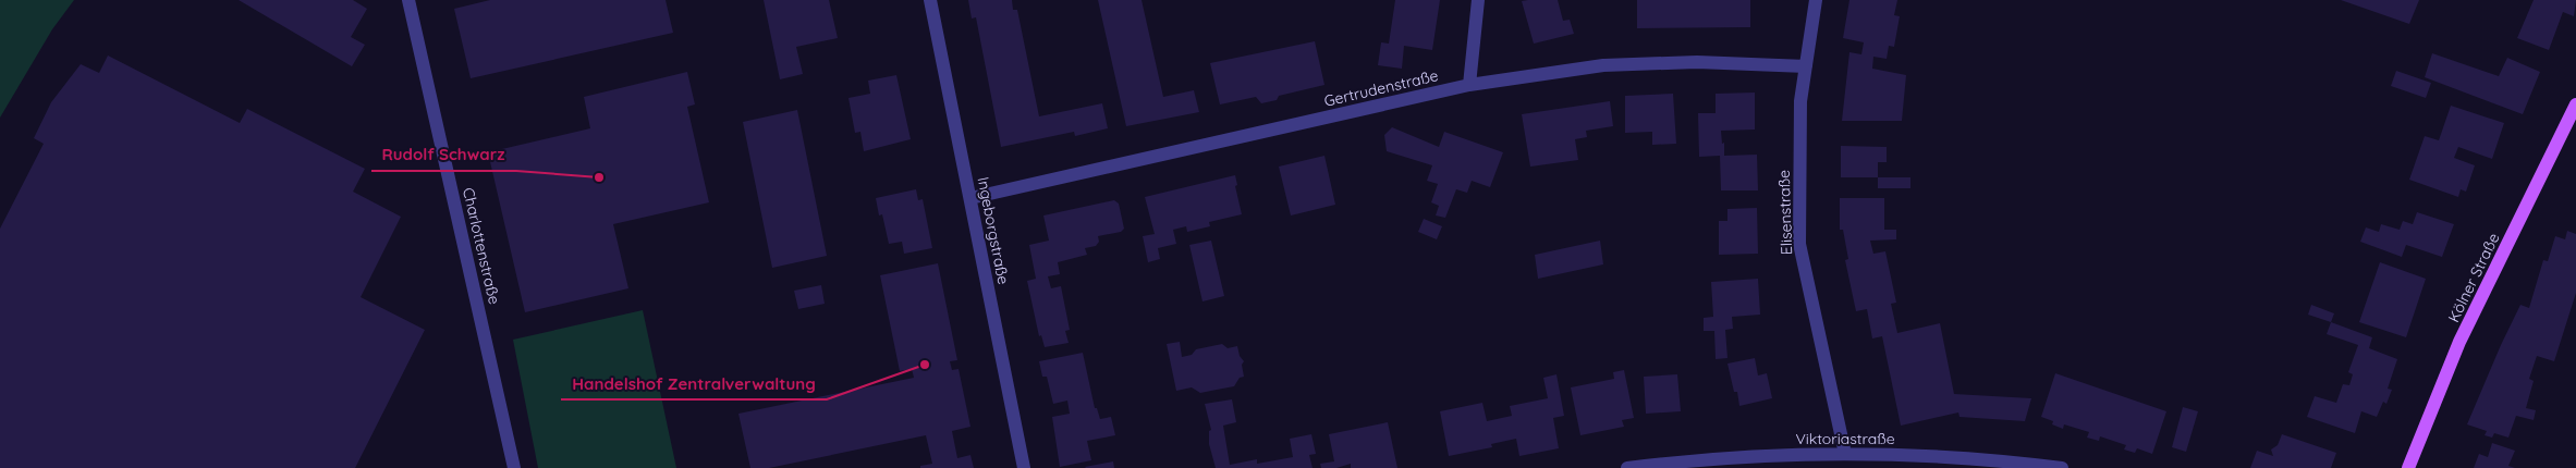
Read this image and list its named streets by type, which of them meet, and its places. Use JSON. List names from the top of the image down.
{
  "streets": {
    "main road": ["Kölner Straße"],
    "street": [
      "Gertrudenstraße",
      "Elisenstraße",
      "Ingeborgstraße",
      "Charlottenstraße",
      "Viktoriastraße"
    ]
  },
  "crossings": [
    ["Gertrudenstraße", "Elisenstraße"],
    ["Gertrudenstraße", "Ingeborgstraße"],
    ["Elisenstraße", "Viktoriastraße"]
  ],
  "places": ["Rudolf Schwarz", "Handelshof Zentralverwaltung"]
}
